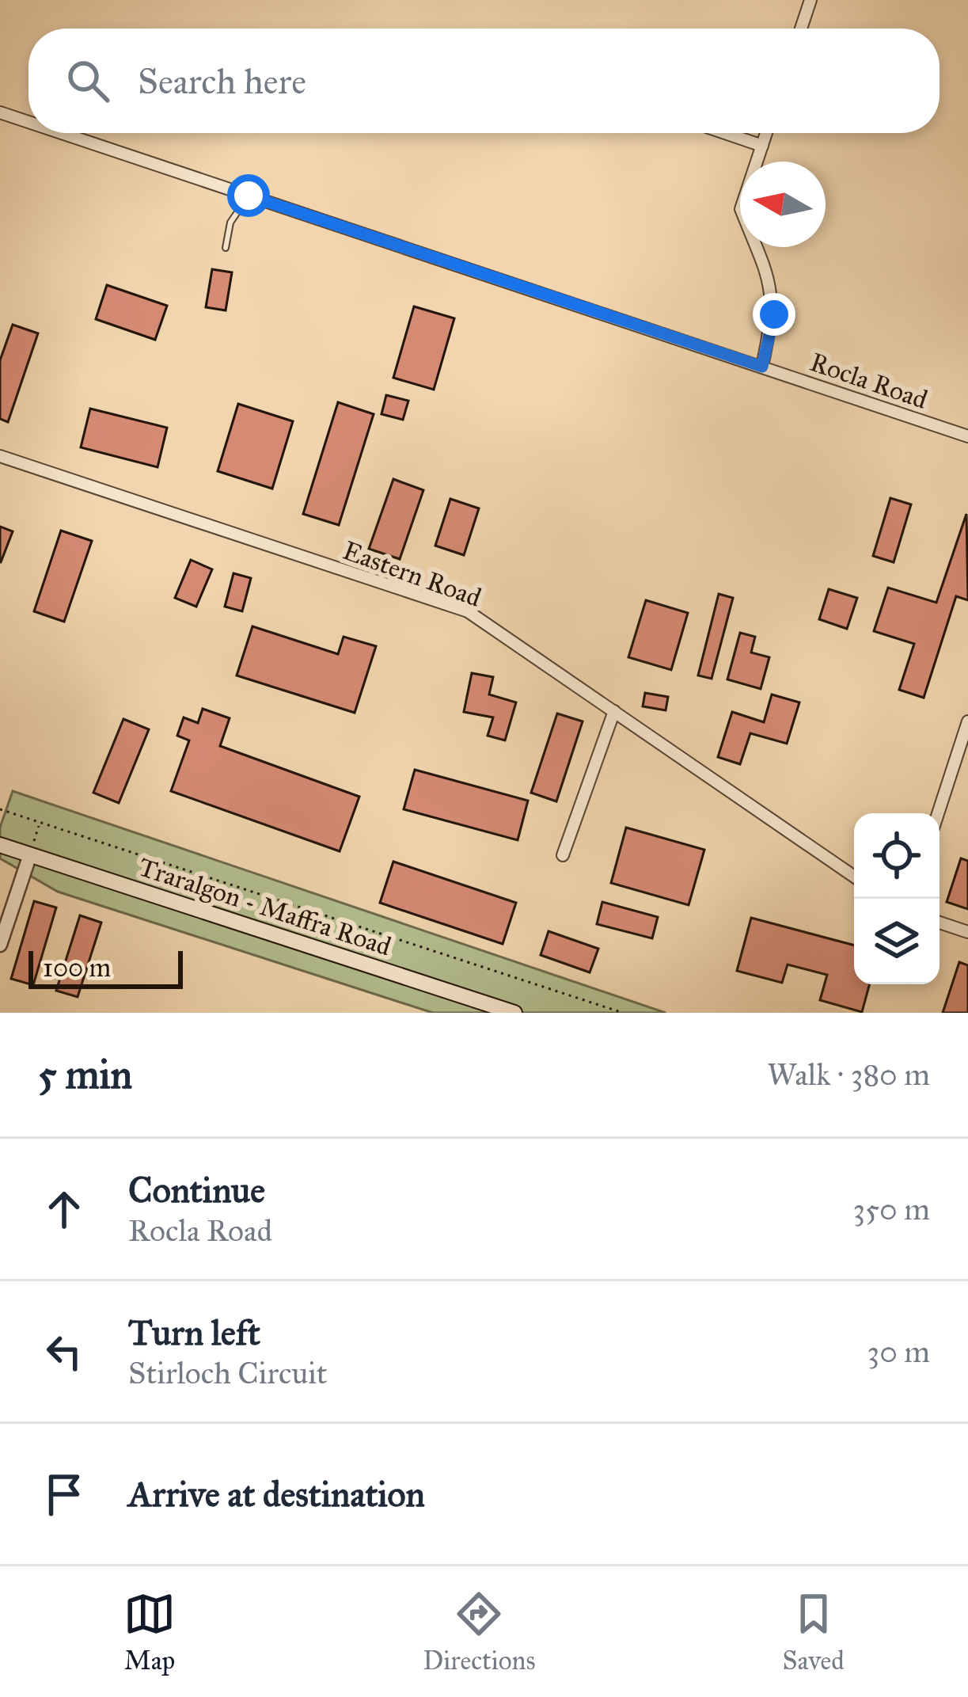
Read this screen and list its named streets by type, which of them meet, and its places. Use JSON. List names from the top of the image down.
{
  "streets": {
    "main road": ["Traralgon - Maffra Road"],
    "street": ["Rocla Road", "Eastern Road"]
  },
  "scale_bar": "100 m",
  "north": "left",
  "page": {
    "search": "Search here",
    "scale": "100 m",
    "heading": ["5 min", "Walk · 380 m"],
    "list": [
      ["Continue", "Rocla Road", "350 m"],
      ["Turn left", "Stirloch Circuit", "30 m"],
      "Arrive at destination"
    ],
    "nav": ["Map", "Directions", "Saved"]
  }
}
